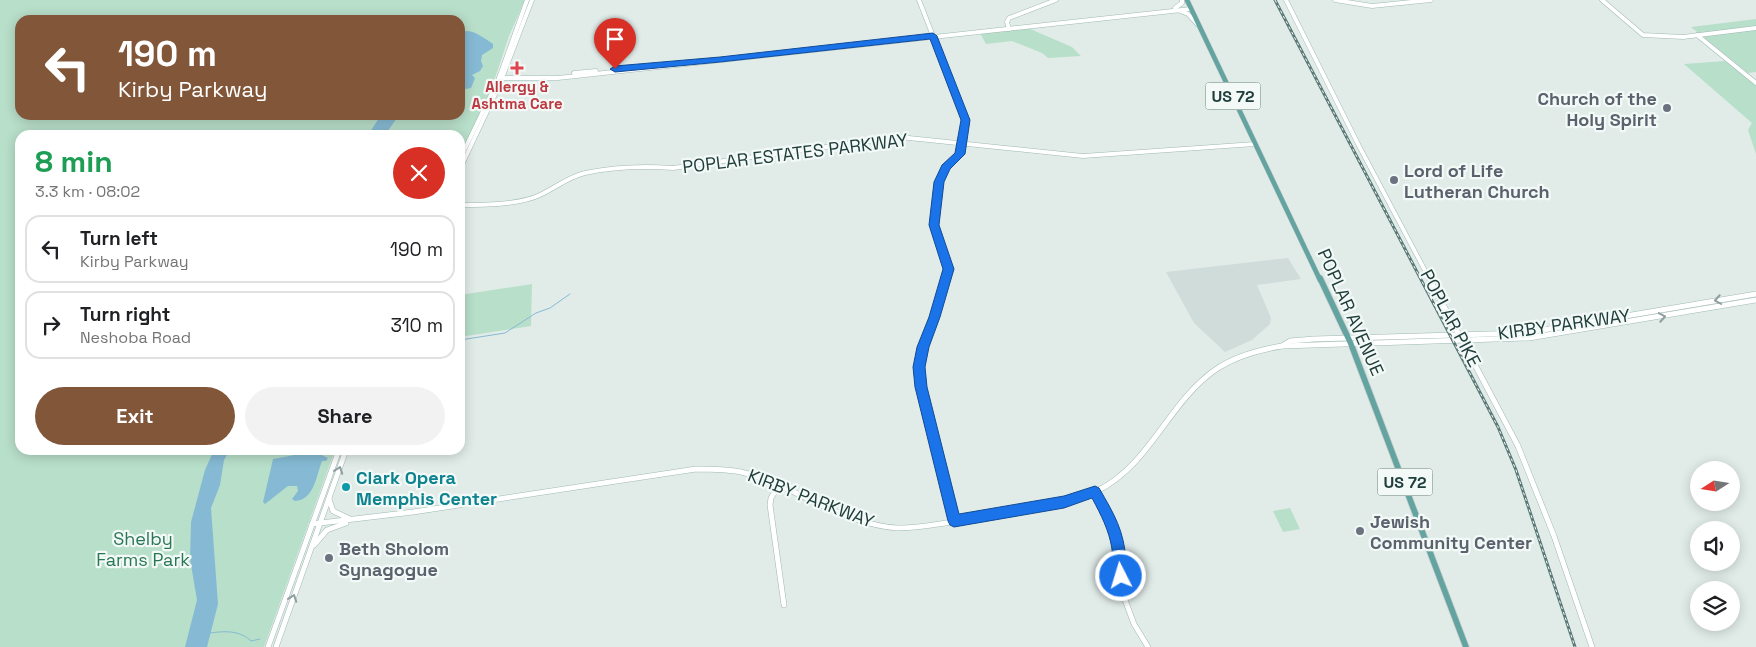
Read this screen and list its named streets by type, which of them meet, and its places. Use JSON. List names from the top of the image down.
{
  "streets": {
    "main road": [
      "US 72",
      "POPLAR ESTATES PARKWAY",
      "POPLAR AVENUE",
      "POPLAR PIKE",
      "KIRBY PARKWAY"
    ]
  },
  "crossings": [
    ["POPLAR ESTATES PARKWAY", "POPLAR AVENUE"],
    ["POPLAR AVENUE", "KIRBY PARKWAY"],
    ["POPLAR PIKE", "KIRBY PARKWAY"]
  ],
  "parks": ["Shelby Farms Park"],
  "places": {
    "health": ["Allergy & Ashtma Care"],
    "other": [
      "Church of the Holy Spirit",
      "Lord of Life Lutheran Church",
      "Clark Opera Memphis Center",
      "Jewish Community Center",
      "Beth Sholom Synagogue"
    ]
  },
  "north": "left",
  "page": {
    "turn": ["190 m", "Kirby Parkway"],
    "heading": ["8 min", "3.3 km · 08:02"],
    "list": [
      {
        "name": "Turn left",
        "note": "Kirby Parkway",
        "value": "190 m"
      },
      {
        "name": "Turn right",
        "note": "Neshoba Road",
        "value": "310 m"
      }
    ],
    "buttons": ["Exit", "Share"]
  }
}
